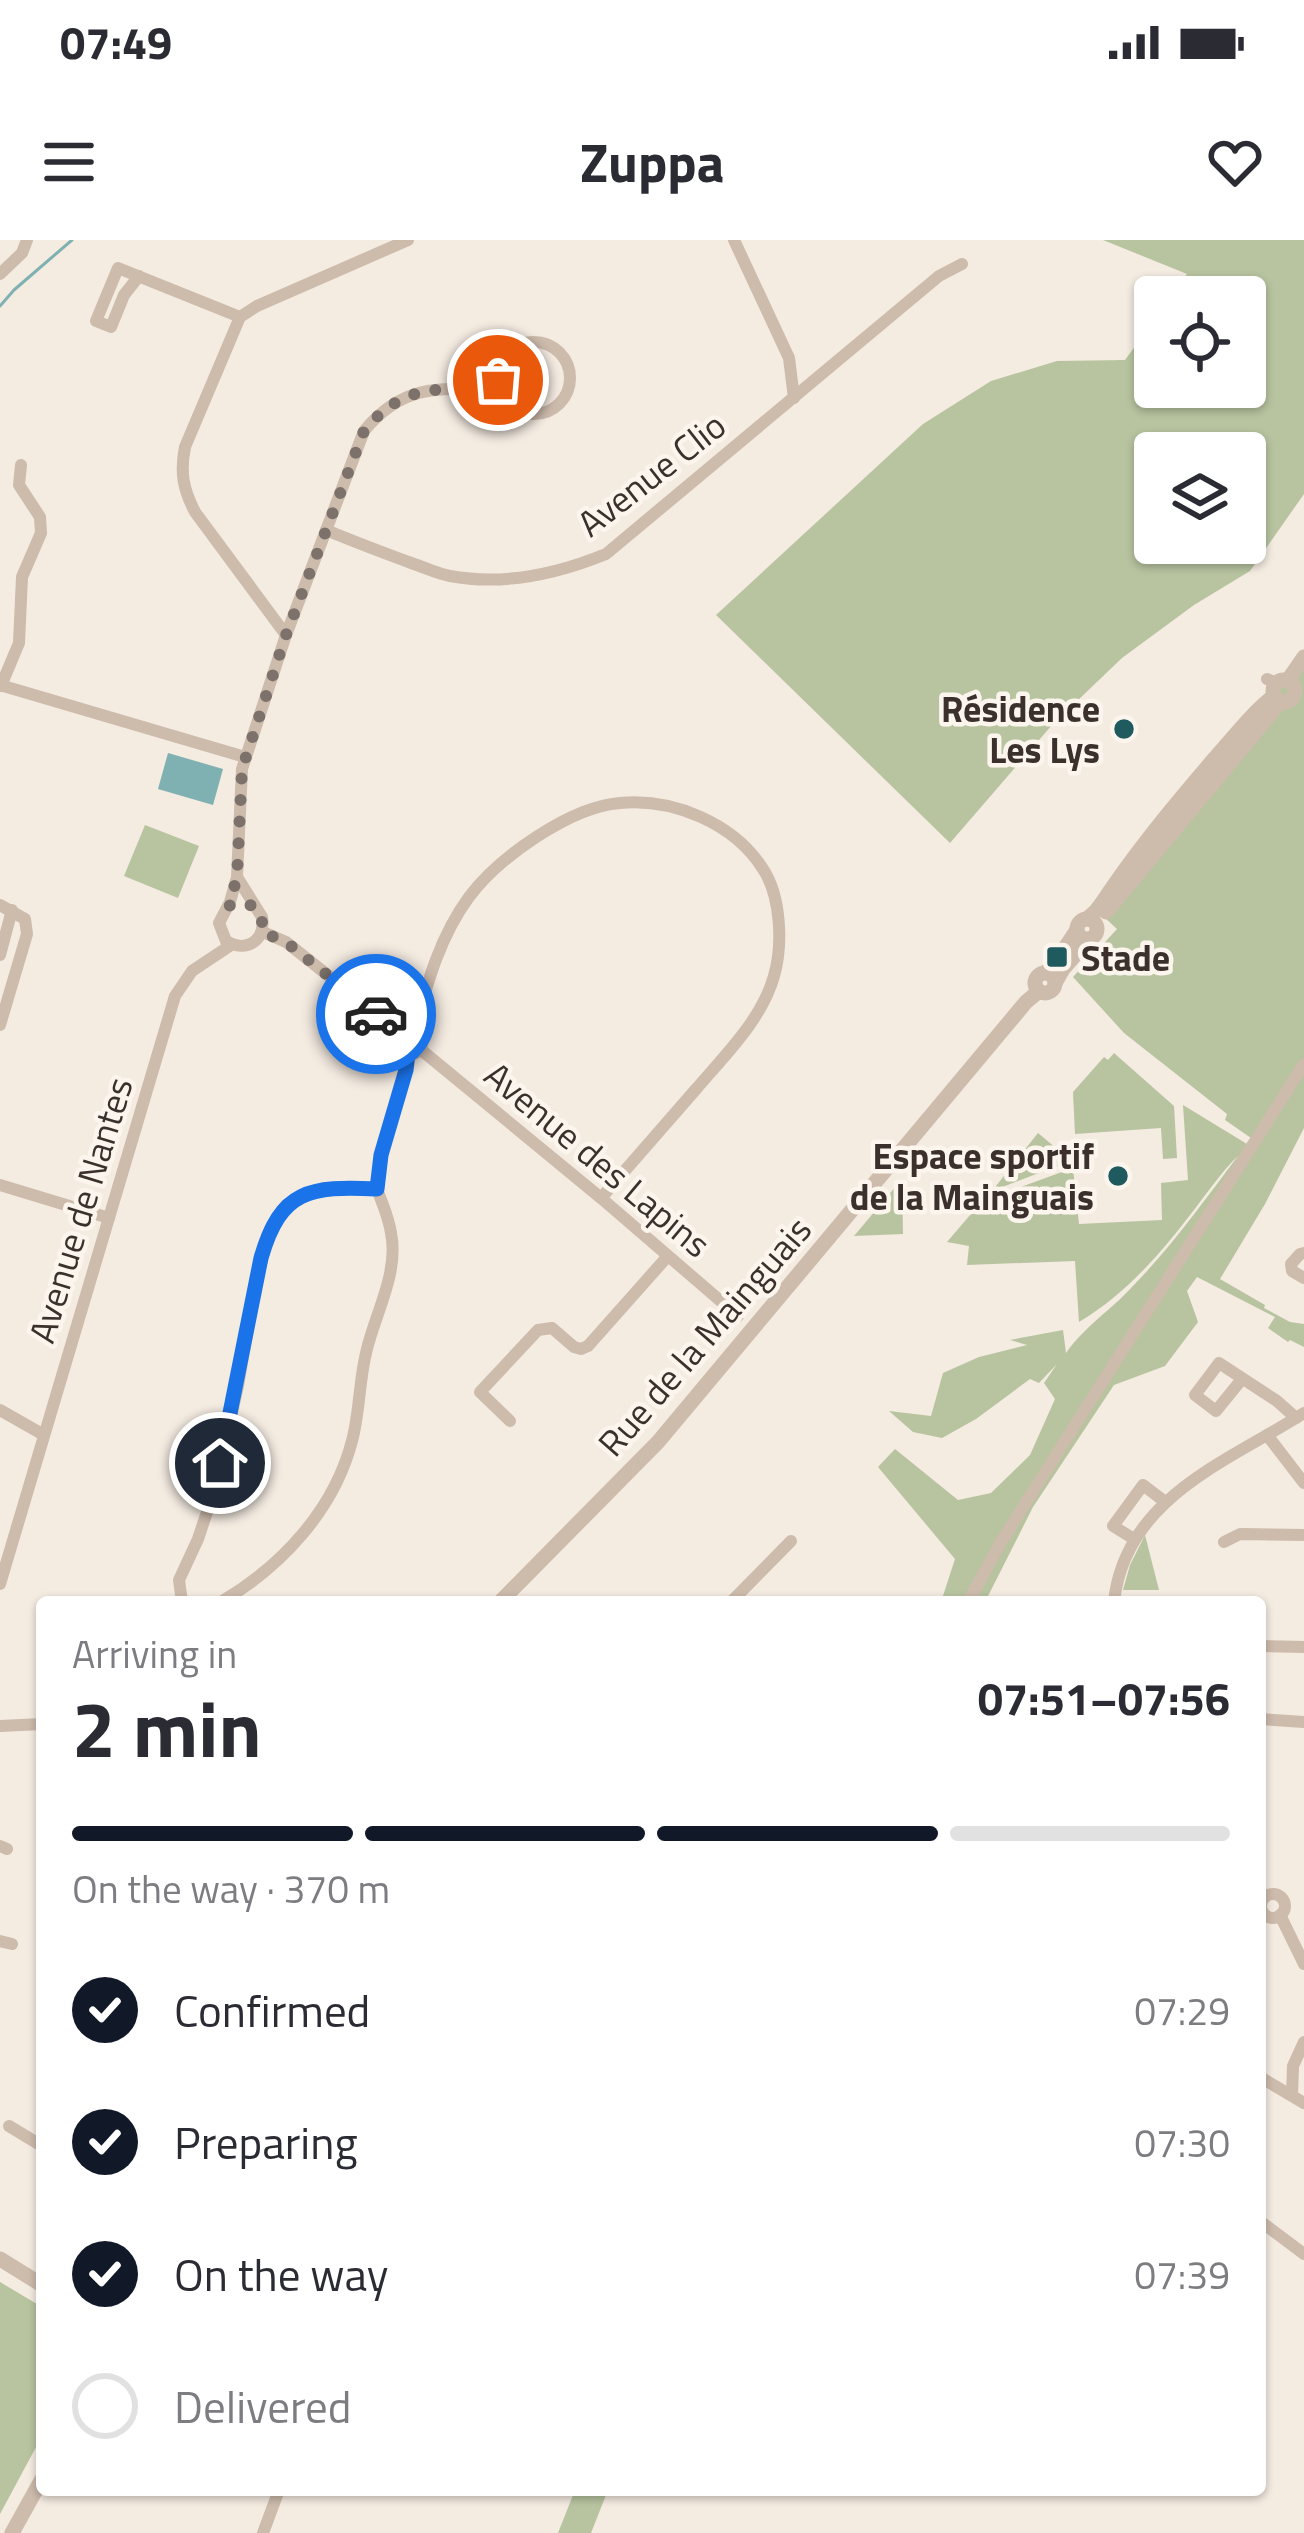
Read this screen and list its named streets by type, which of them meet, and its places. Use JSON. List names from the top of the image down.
{
  "streets": {
    "street": [
      "Avenue Clio",
      "Avenue des Lapins",
      "Avenue de Nantes",
      "Rue de la Mainguais"
    ]
  },
  "places": {
    "other": ["Résidence Les Lys", "Espace sportif de la Mainguais"],
    "transit": ["Stade"]
  },
  "page": {
    "status": "07:49",
    "header": "Zuppa",
    "heading": ["2 min", "Arriving in", "07:51–07:56"],
    "bar": "On the way · 370 m",
    "list": [
      ["Confirmed", "07:29"],
      ["Preparing", "07:30"],
      ["On the way", "07:39"],
      "Delivered"
    ]
  }
}
